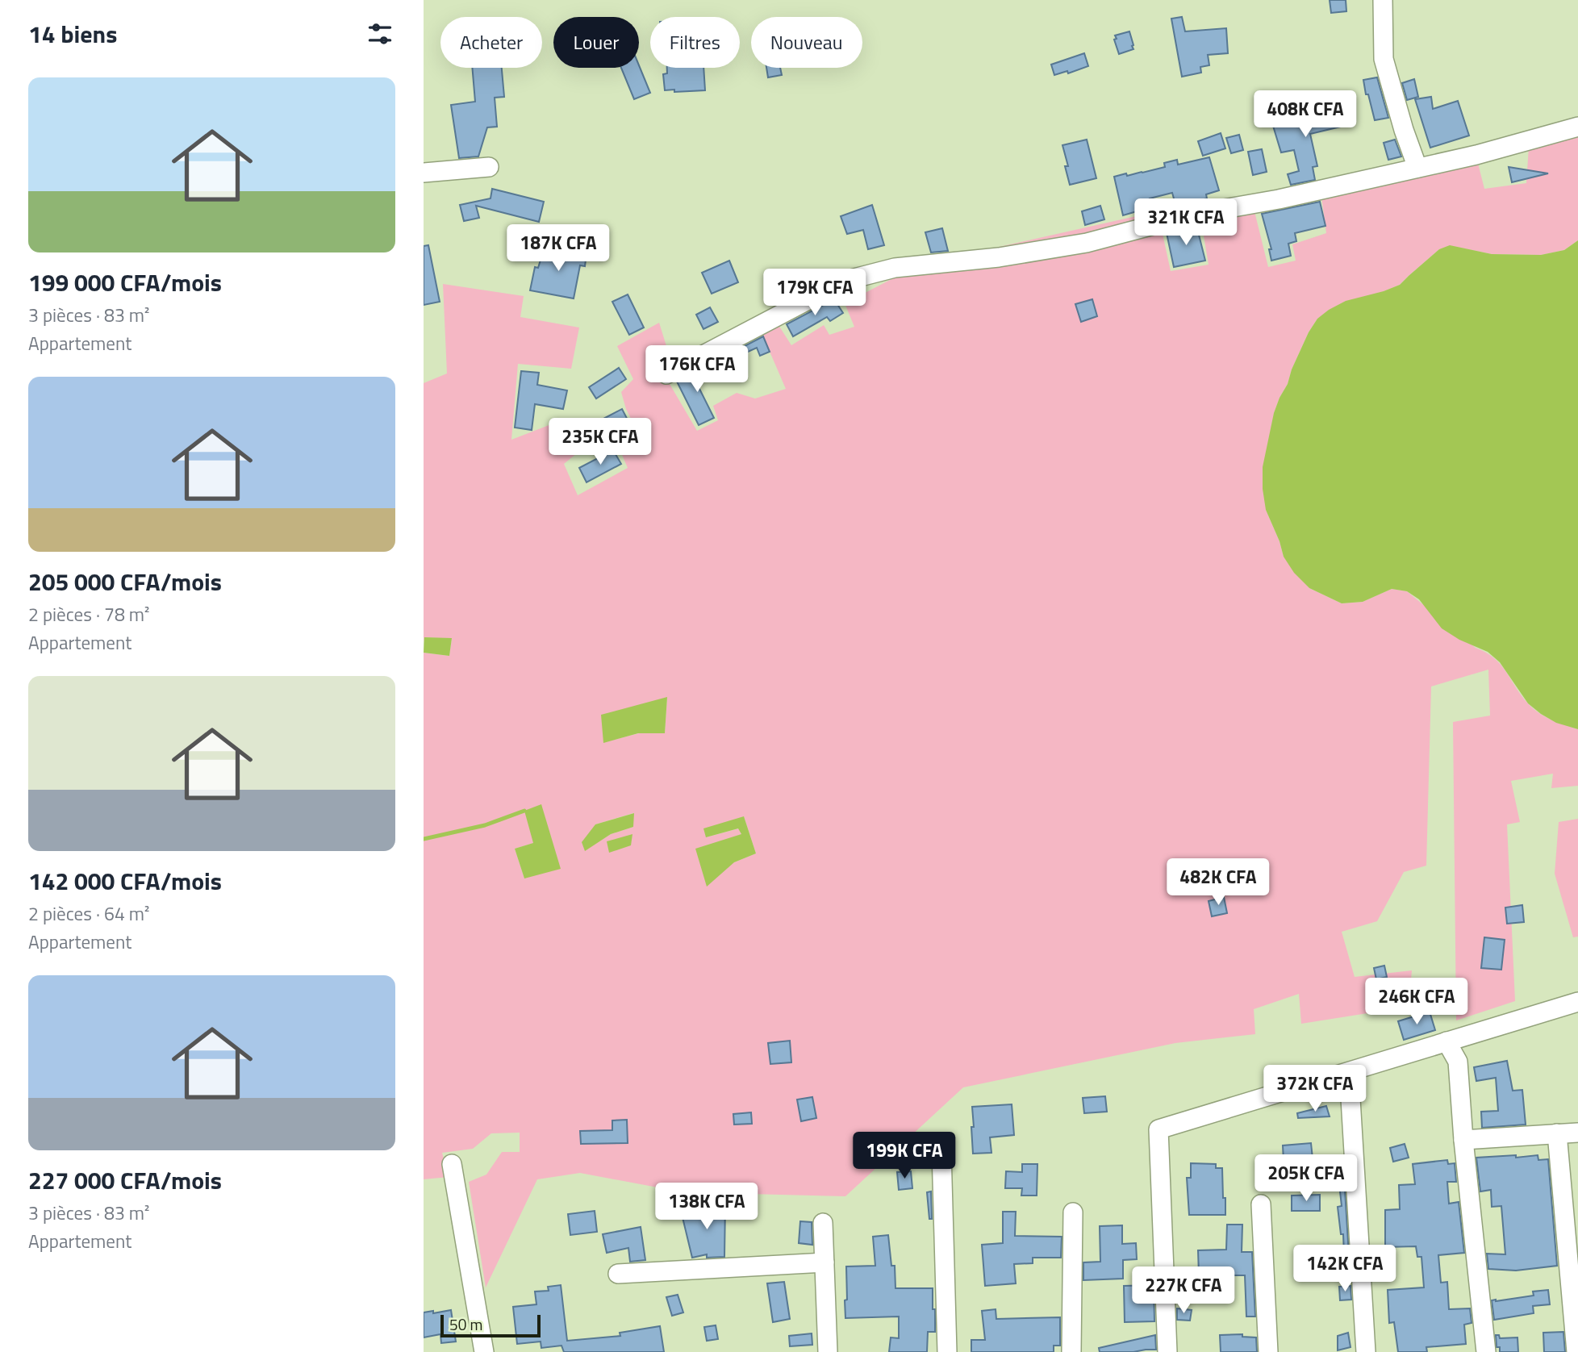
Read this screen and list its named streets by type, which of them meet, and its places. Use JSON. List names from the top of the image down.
{
  "scale_bar": "50 m",
  "page": {
    "heading": "14 biens",
    "chip": [
      "Acheter",
      "Louer",
      "Filtres",
      "Nouveau"
    ],
    "list": [
      {
        "name": "199 000 CFA/mois",
        "note": "3 pièces · 83 m² · Appartement"
      },
      {
        "name": "205 000 CFA/mois",
        "note": "2 pièces · 78 m² · Appartement"
      },
      {
        "name": "142 000 CFA/mois",
        "note": "2 pièces · 64 m² · Appartement"
      },
      {
        "name": "227 000 CFA/mois",
        "note": "3 pièces · 83 m² · Appartement"
      }
    ],
    "price": [
      "408K CFA",
      "321K CFA",
      "187K CFA",
      "179K CFA",
      "176K CFA",
      "235K CFA",
      "482K CFA",
      "246K CFA",
      "372K CFA",
      "199K CFA",
      "205K CFA",
      "138K CFA",
      "142K CFA",
      "227K CFA"
    ],
    "scale": "50 m"
  }
}
